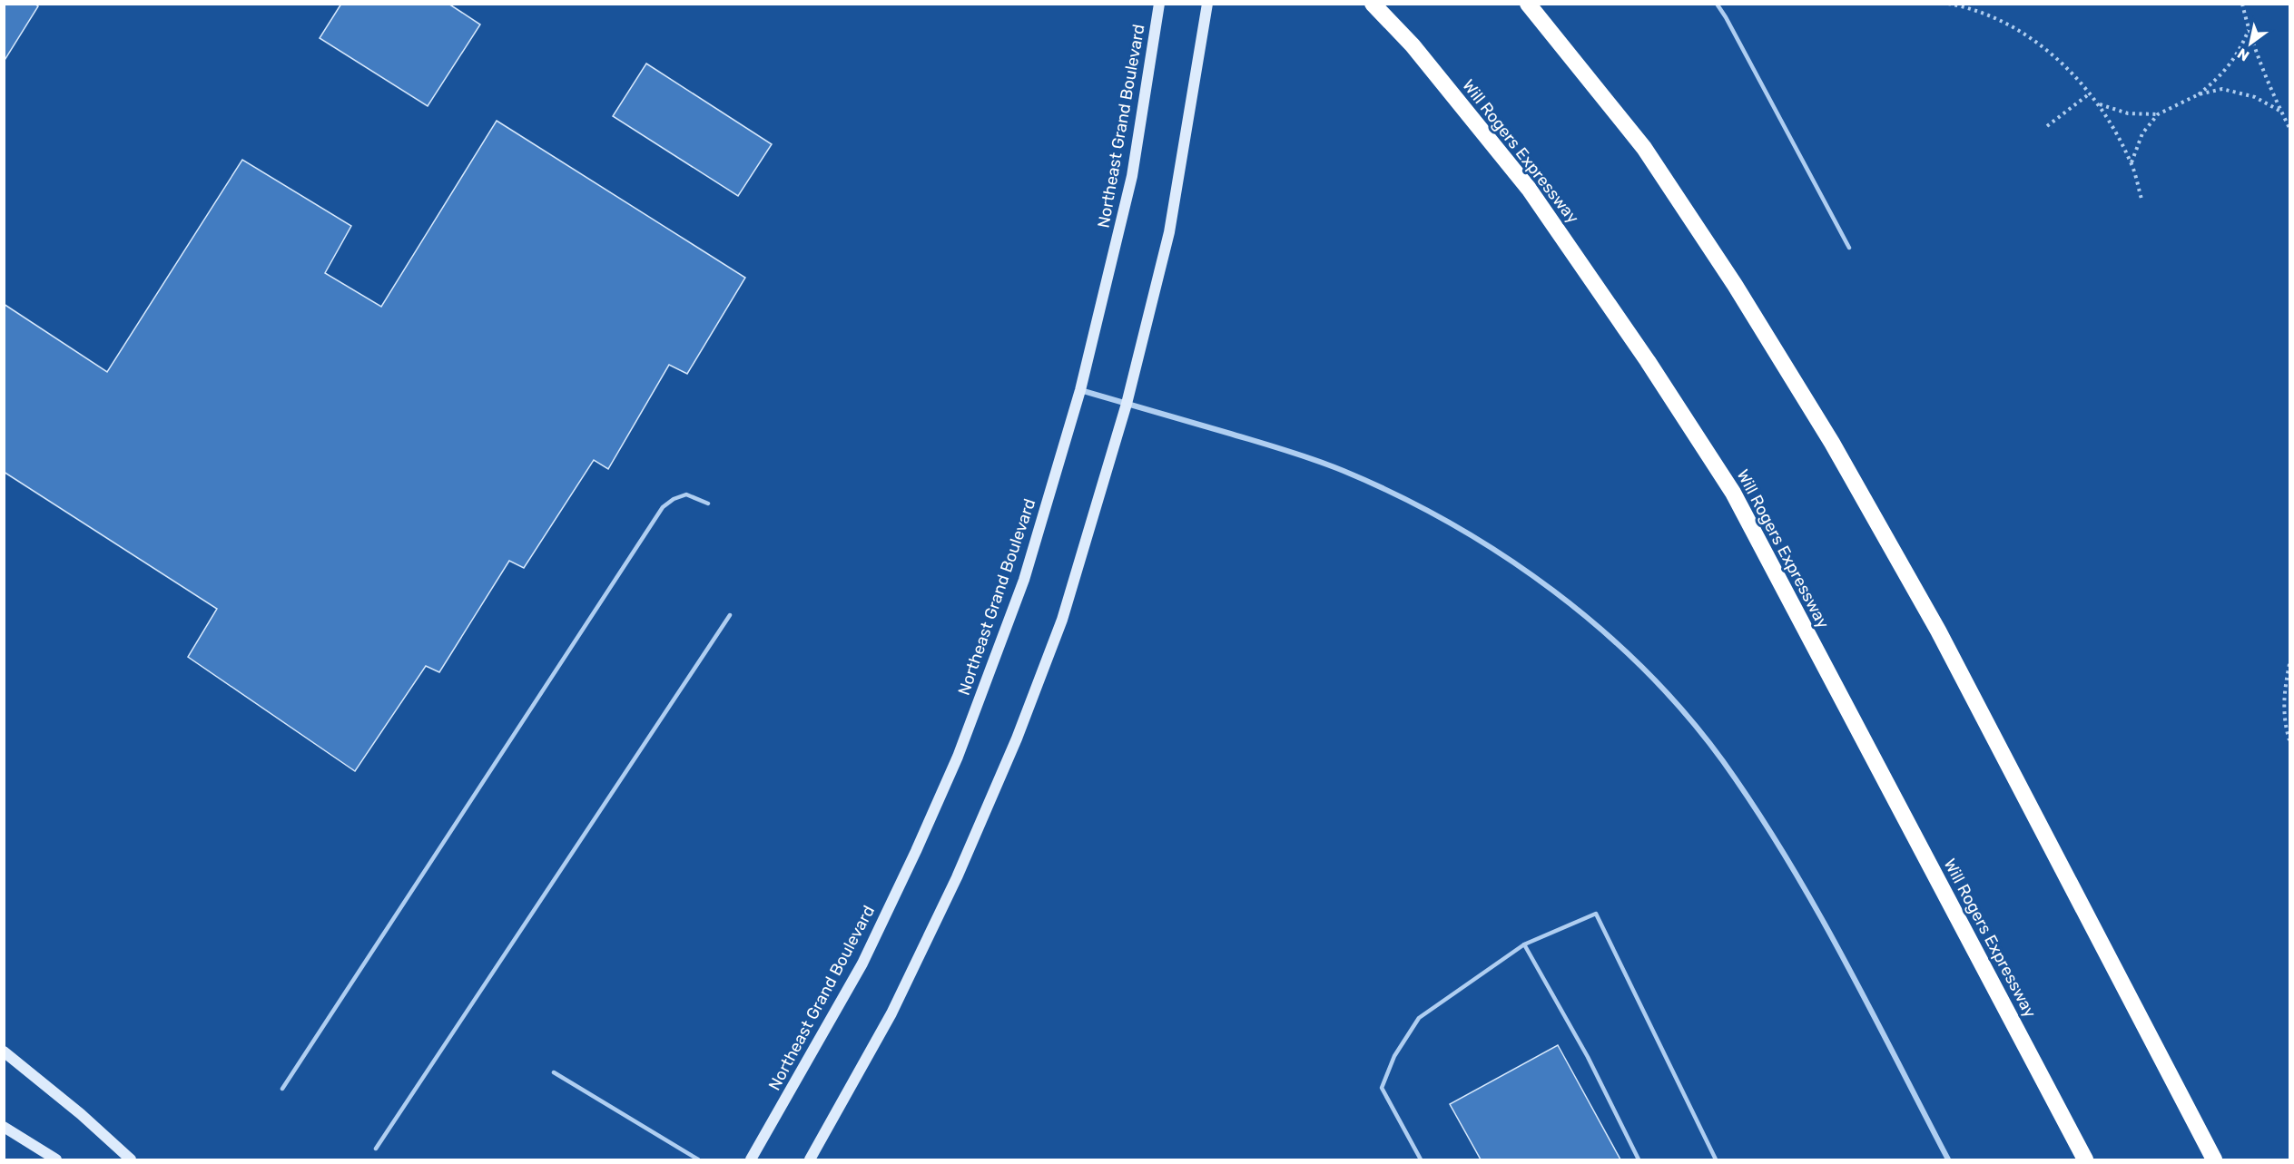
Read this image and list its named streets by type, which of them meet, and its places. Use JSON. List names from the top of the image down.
{
  "streets": {
    "highway": ["Will Rogers Expressway"],
    "street": ["Northeast Grand Boulevard"]
  },
  "north": "bottom left"
}
